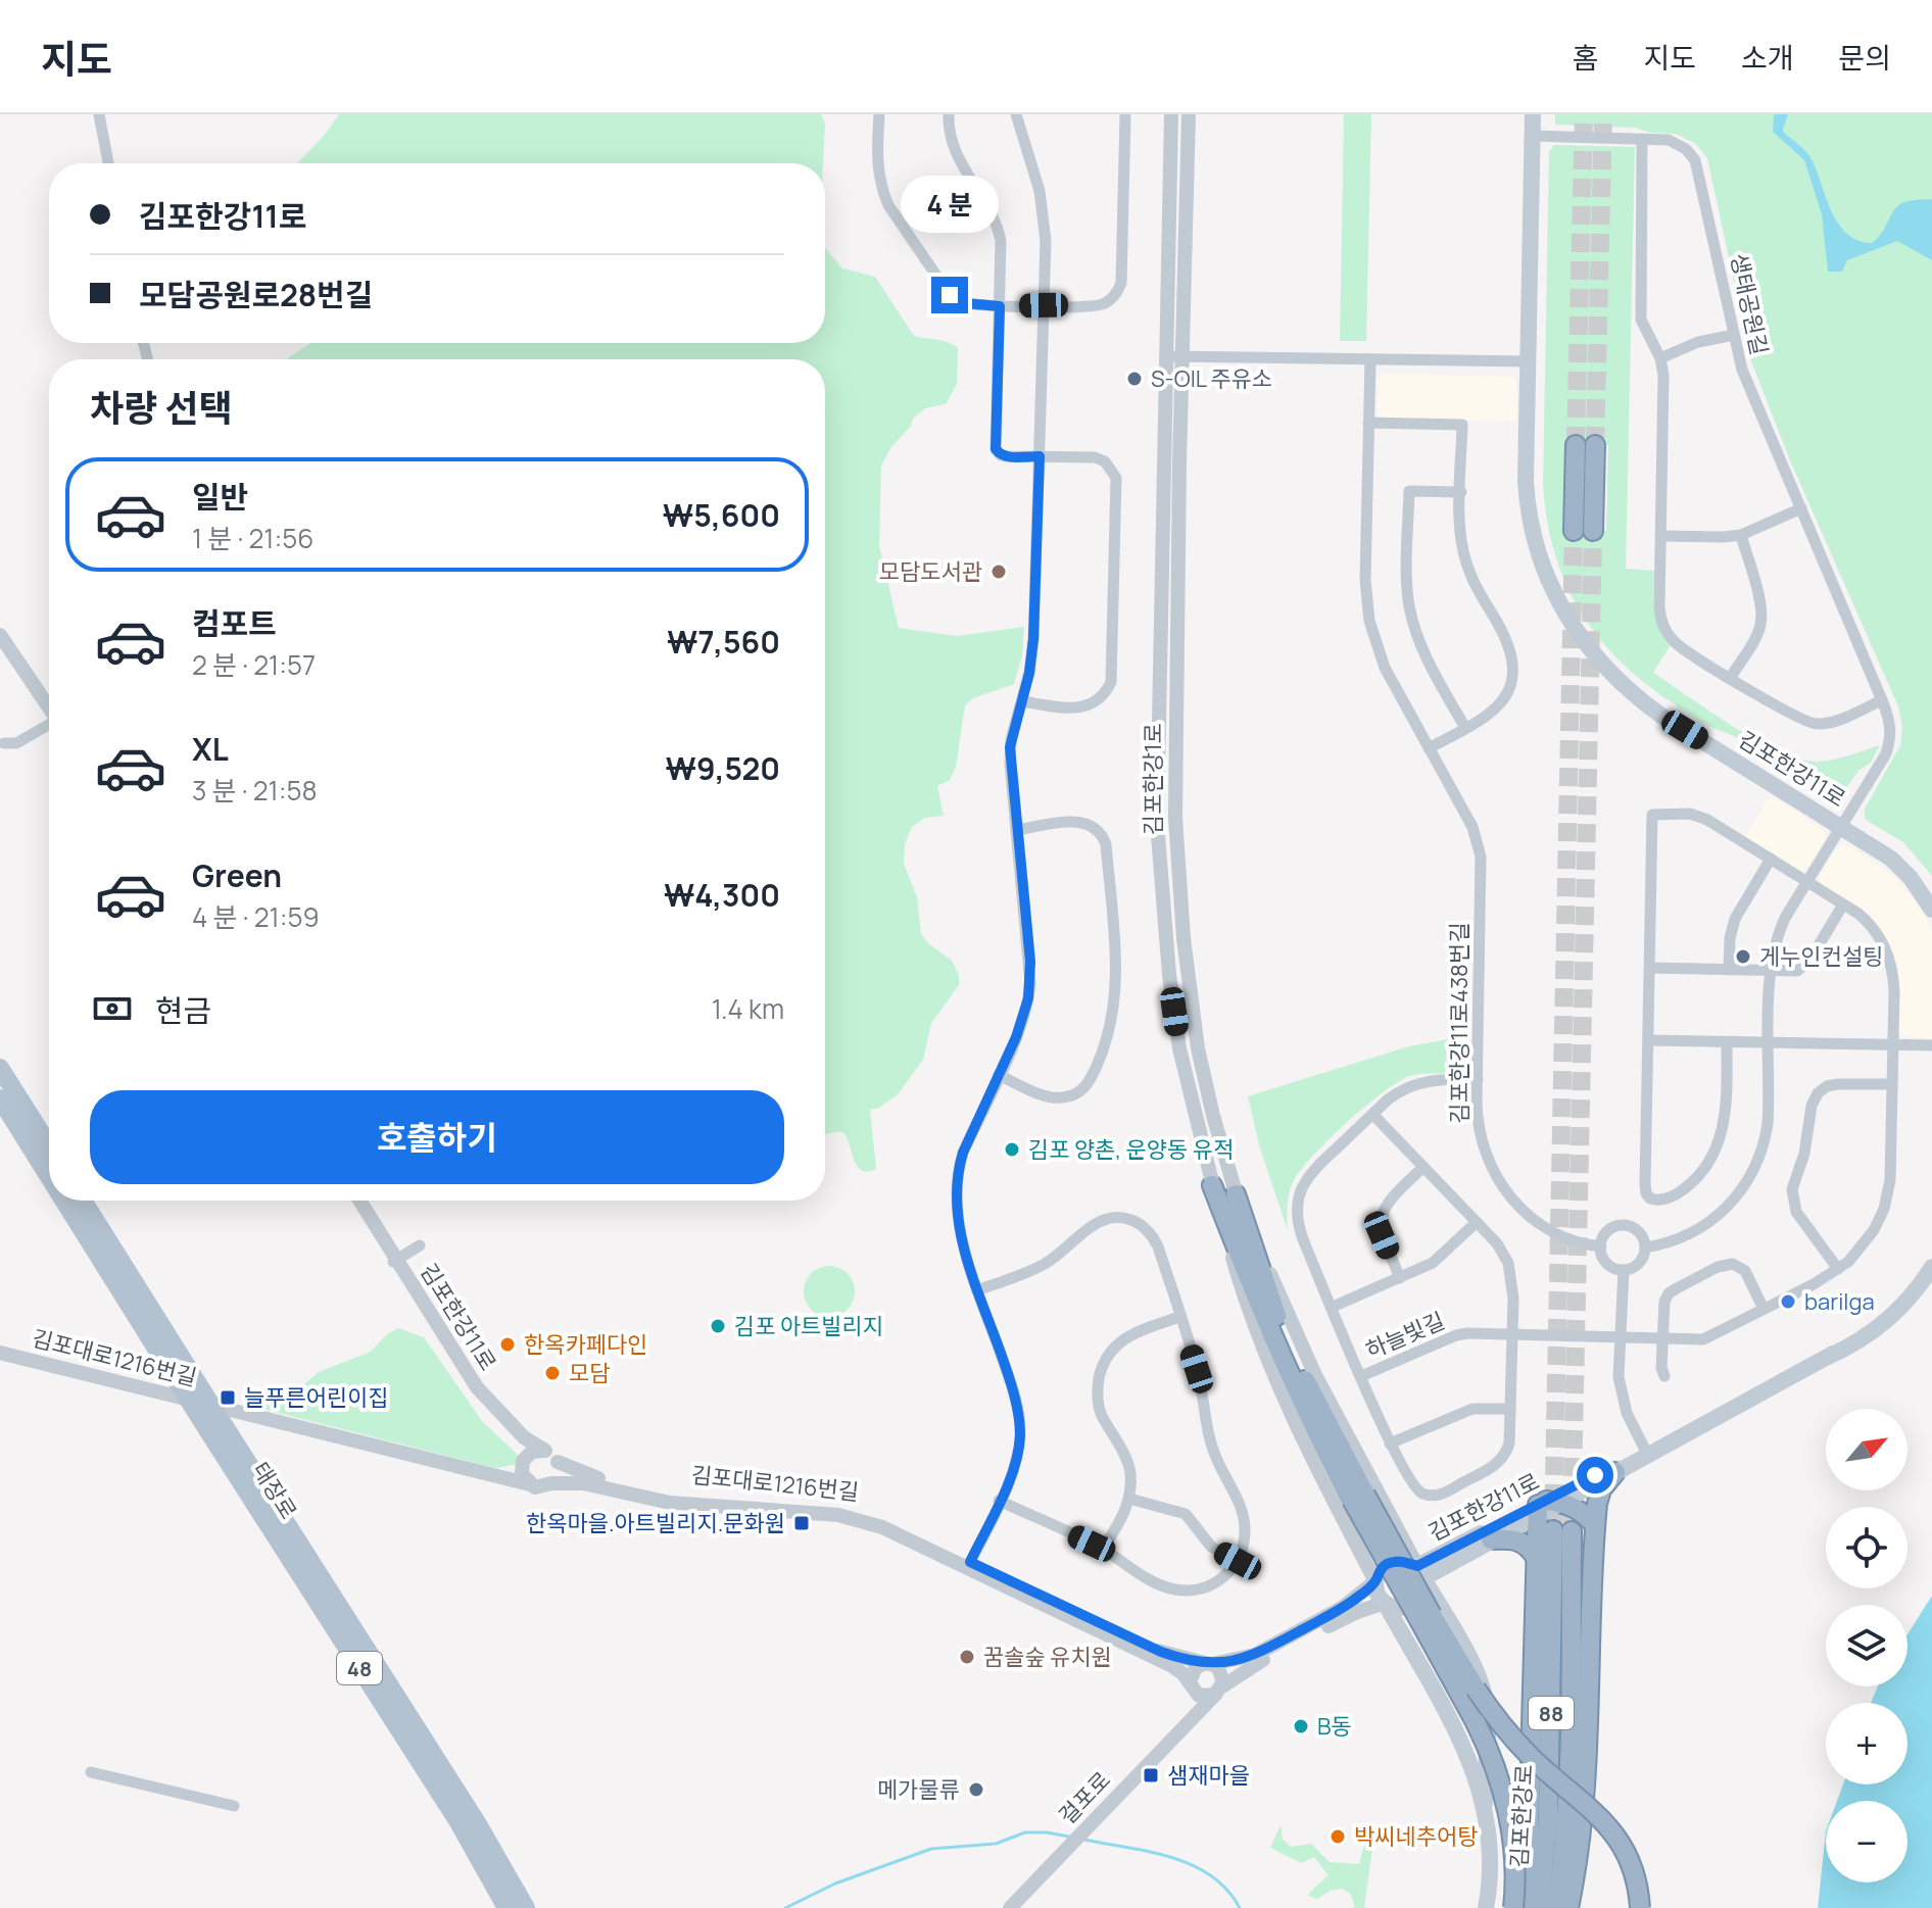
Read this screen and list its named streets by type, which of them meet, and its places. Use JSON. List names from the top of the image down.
{
  "streets": {
    "highway": ["88", "김포한강로"],
    "main road": ["김포한강11로", "태장로", "48"],
    "street": [
      "생태공원길",
      "김포한강1로",
      "김포한강11로438번길",
      "하늘빛길",
      "김포대로1216번길",
      "걸포로"
    ]
  },
  "crossings": [
    ["생태공원길", "김포한강11로"],
    ["김포한강11로", "김포한강1로"],
    ["김포한강11로", "김포대로1216번길"],
    ["김포한강1로", "김포대로1216번길"],
    ["김포한강11로438번길", "하늘빛길"],
    ["김포대로1216번길", "걸포로"]
  ],
  "places": {
    "other": [
      "S-OIL 주유소",
      "모담도서관",
      "게누인컨설팅",
      "김포 양촌, 운양동 유적",
      "barilga",
      "김포 아트빌리지",
      "한옥카페다인",
      "모담",
      "꿈솔숲 유치원",
      "B동",
      "메가물류",
      "박씨네추어탕"
    ],
    "transit": ["늘푸른어린이집", "한옥마을.아트빌리지.문화원", "샘재마을"]
  },
  "north": "top right",
  "page": {
    "header": "지도",
    "nav": [
      "홈",
      "지도",
      "소개",
      "문의"
    ],
    "banner": ["김포한강11로", "모담공원로28번길"],
    "bubble": "4 분",
    "heading": "차량 선택",
    "list": [
      {
        "name": "일반",
        "note": "1 분 · 21:56",
        "value": "₩5,600"
      },
      {
        "name": "컴포트",
        "note": "2 분 · 21:57",
        "value": "₩7,560"
      },
      {
        "name": "XL",
        "note": "3 분 · 21:58",
        "value": "₩9,520"
      },
      {
        "name": "Green",
        "note": "4 분 · 21:59",
        "value": "₩4,300"
      }
    ],
    "pay": ["현금", "1.4 km"],
    "buttons": "호출하기",
    "map_buttons": ["+", "−"]
  }
}
